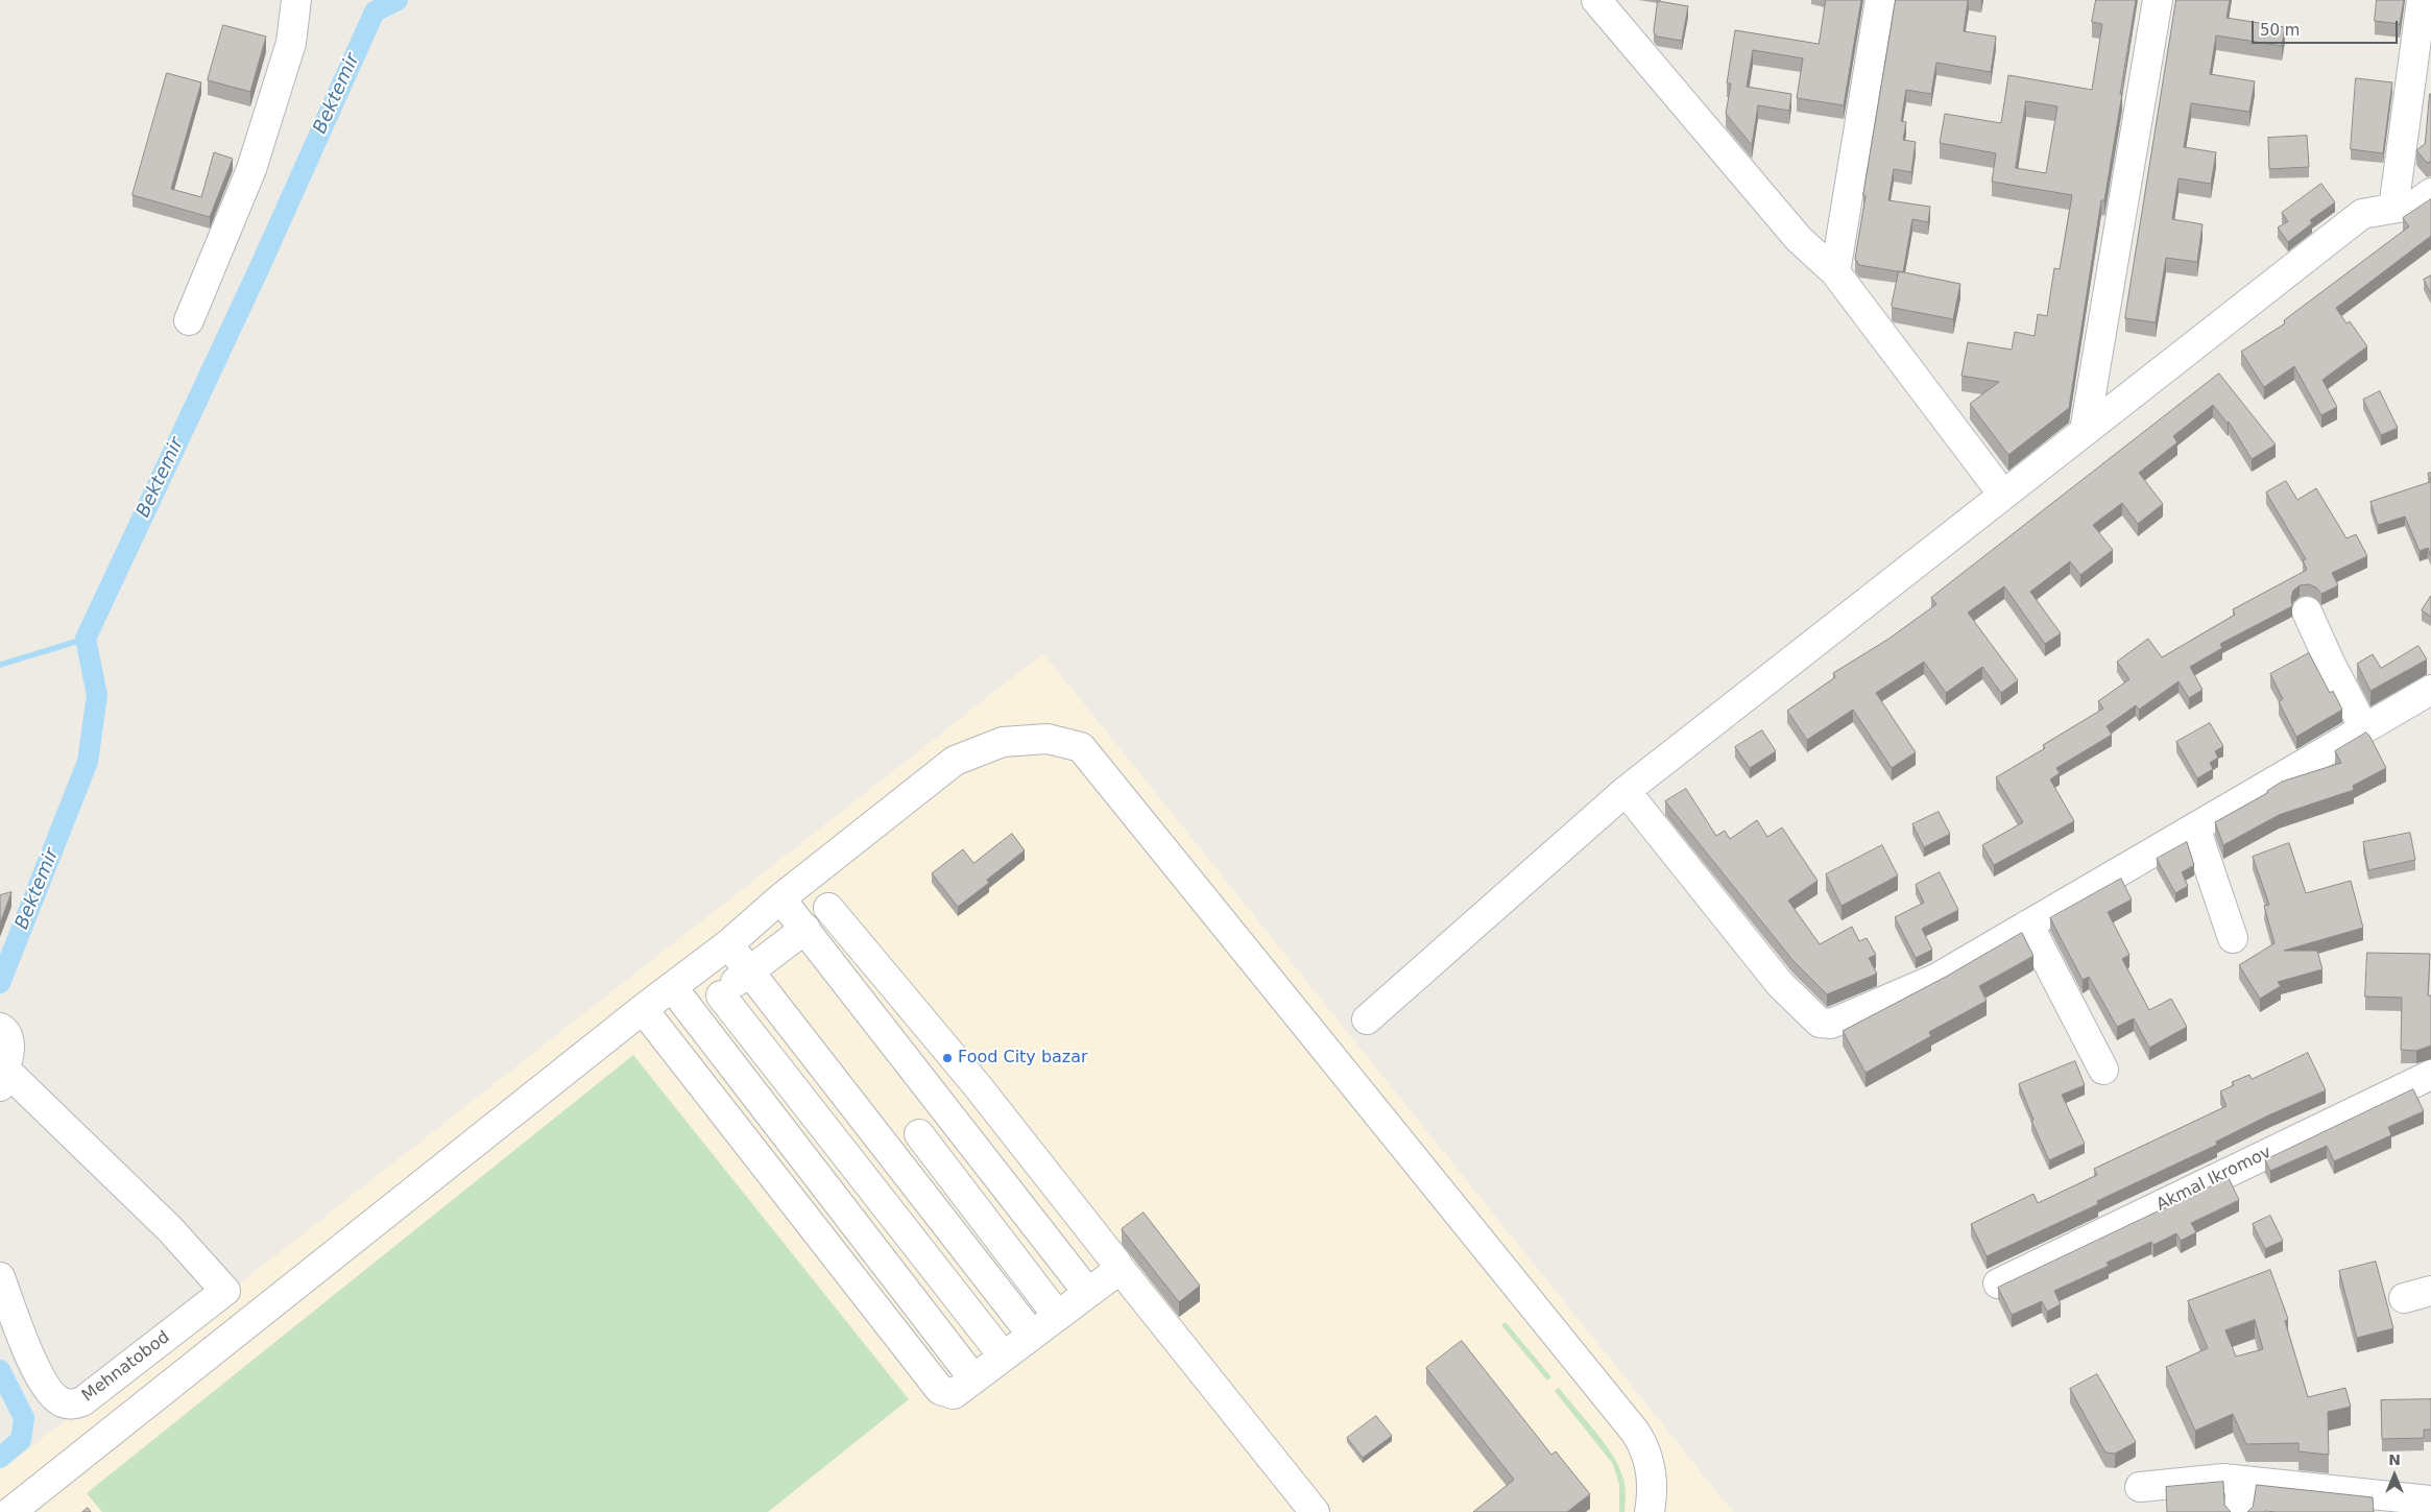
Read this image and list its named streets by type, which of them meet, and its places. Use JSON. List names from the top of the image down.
{
  "streets": {
    "street": ["Akmal Ikromov", "Mehnatobod"]
  },
  "water": ["Bektemir"],
  "places": ["Food City bazar"],
  "scale_bar": "50 m",
  "north": "top"
}
